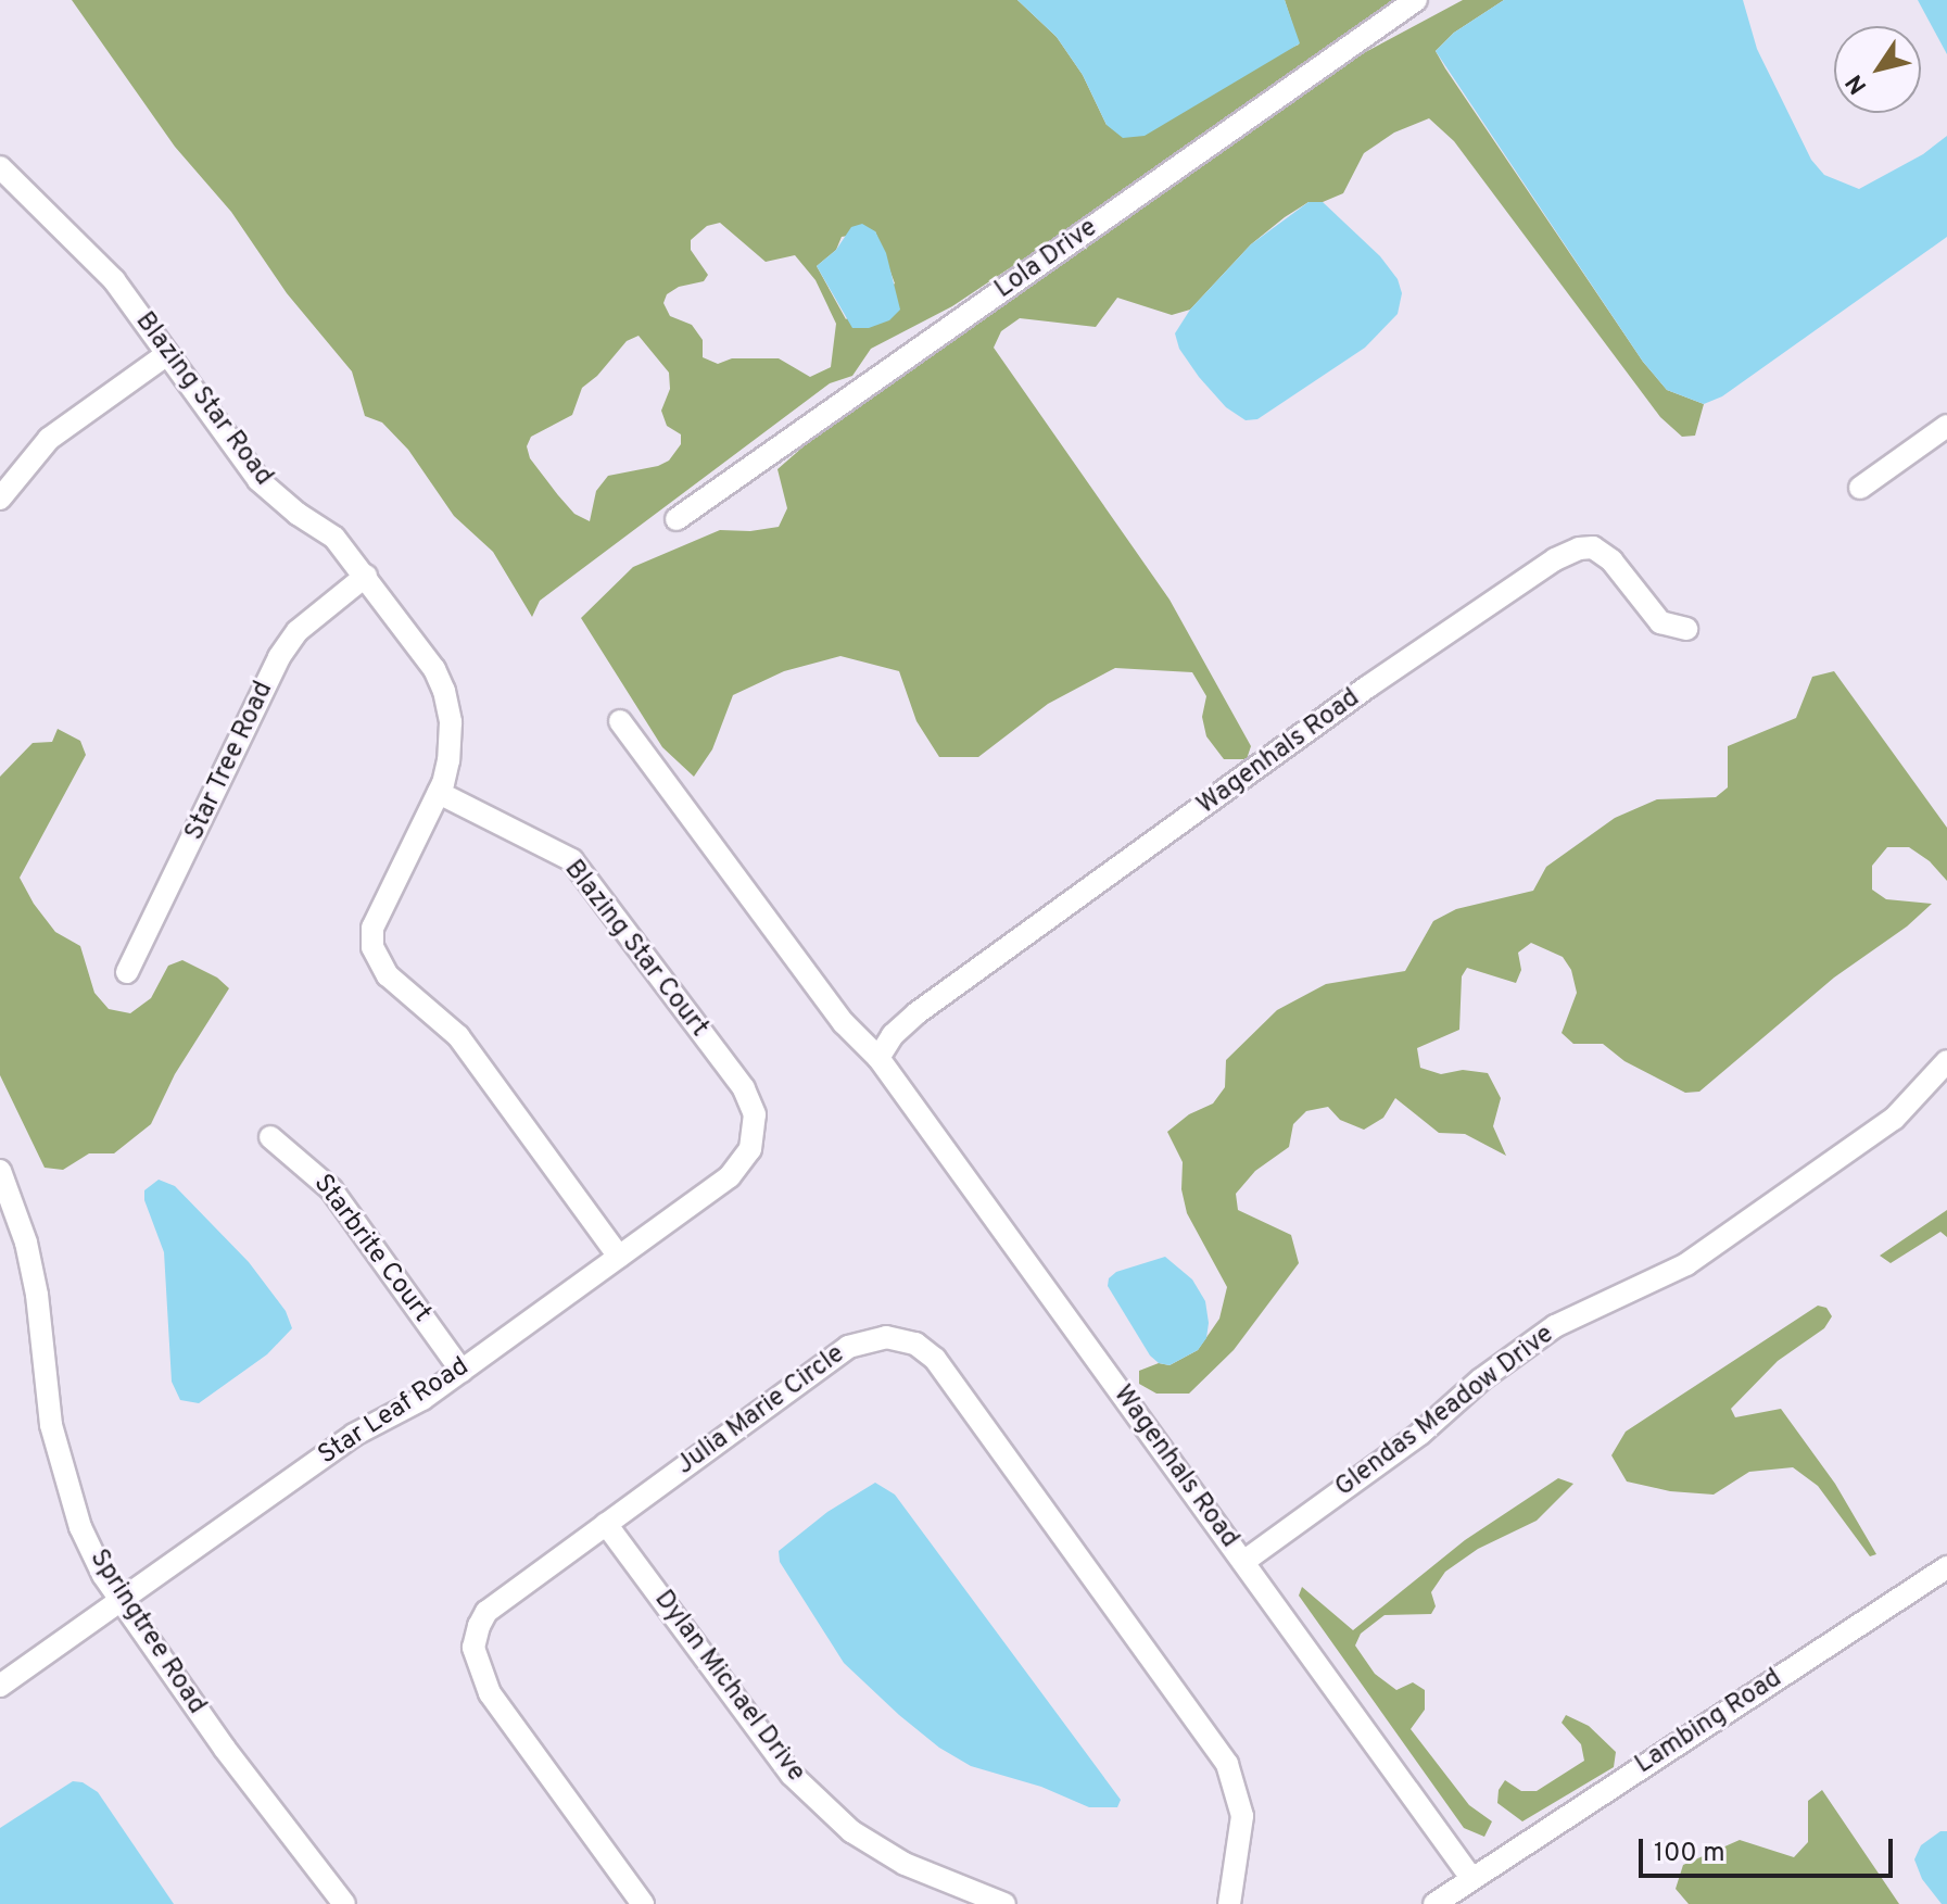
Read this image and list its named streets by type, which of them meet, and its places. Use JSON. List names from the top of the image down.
{
  "streets": {
    "street": [
      "Lola Drive",
      "Blazing Star Road",
      "Wagenhals Road",
      "Star Tree Road",
      "Blazing Star Court",
      "Starbrite Court",
      "Julia Marie Circle",
      "Star Leaf Road",
      "Glendas Meadow Drive",
      "Springtree Road",
      "Dylan Michael Drive",
      "Lambing Road"
    ]
  },
  "crossings": [
    ["Blazing Star Road", "Star Tree Road"],
    ["Blazing Star Road", "Blazing Star Court"],
    ["Blazing Star Road", "Star Leaf Road"],
    ["Wagenhals Road", "Glendas Meadow Drive"],
    ["Wagenhals Road", "Lambing Road"],
    ["Blazing Star Court", "Star Leaf Road"],
    ["Starbrite Court", "Star Leaf Road"],
    ["Julia Marie Circle", "Dylan Michael Drive"],
    ["Star Leaf Road", "Springtree Road"]
  ],
  "scale_bar": "100 m",
  "north": "bottom left"
}
